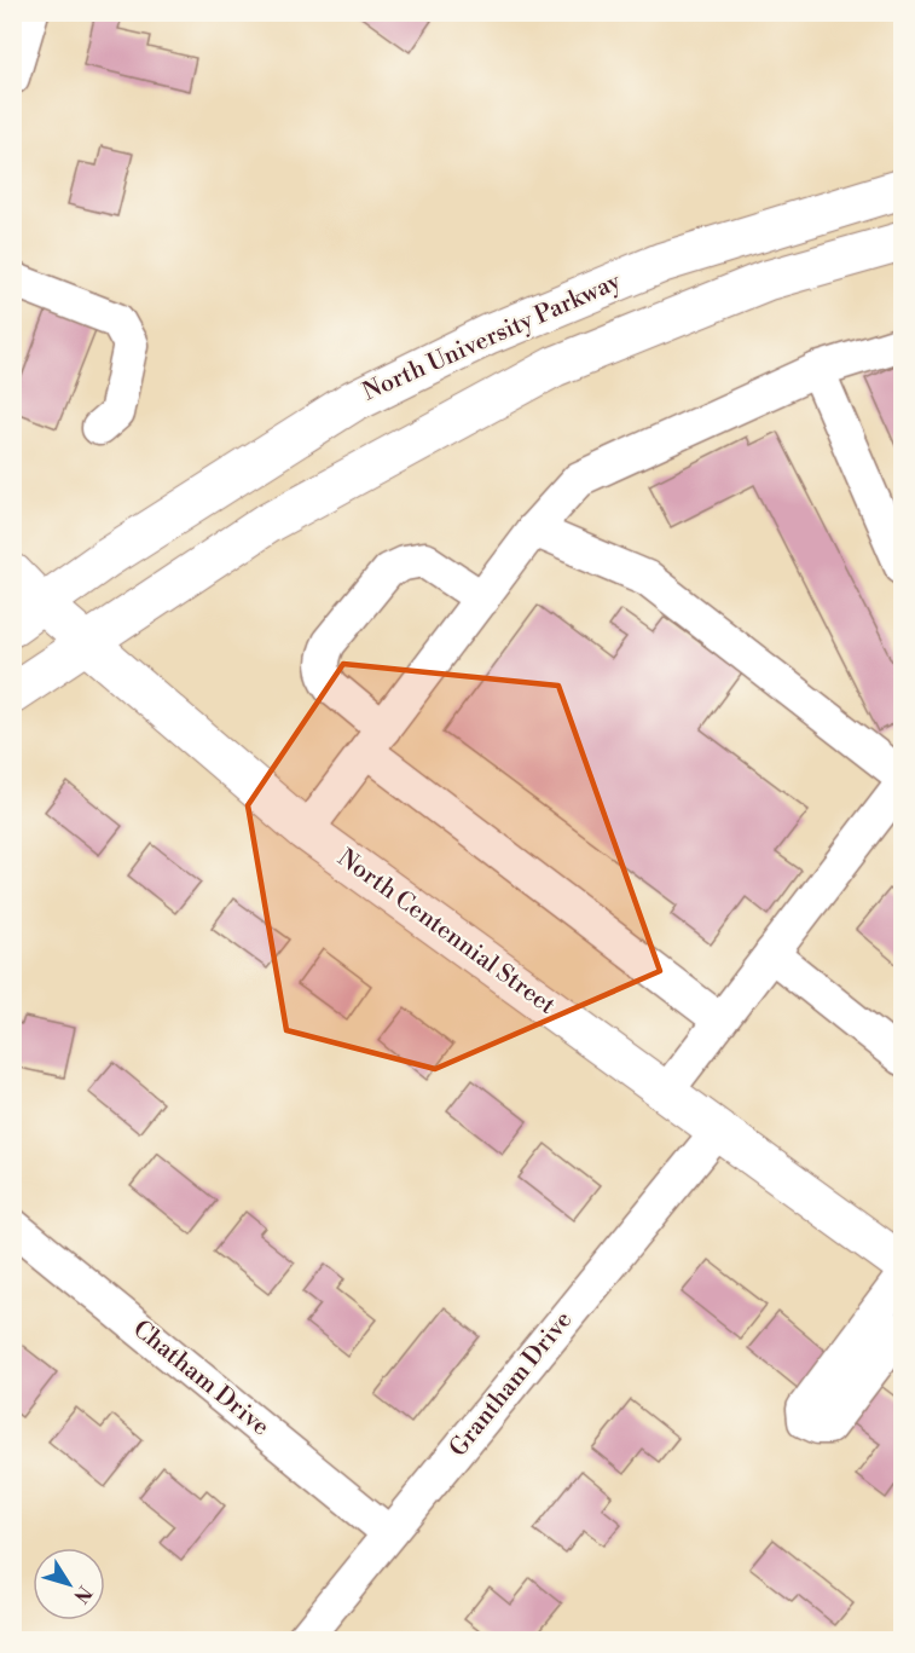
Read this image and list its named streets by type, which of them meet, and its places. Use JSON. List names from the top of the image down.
{
  "streets": {
    "main road": ["North University Parkway", "North Centennial Street"],
    "street": ["Chatham Drive", "Grantham Drive"]
  },
  "crossings": [
    ["North University Parkway", "North Centennial Street"],
    ["North Centennial Street", "Grantham Drive"],
    ["Chatham Drive", "Grantham Drive"]
  ],
  "north": "bottom right"
}
